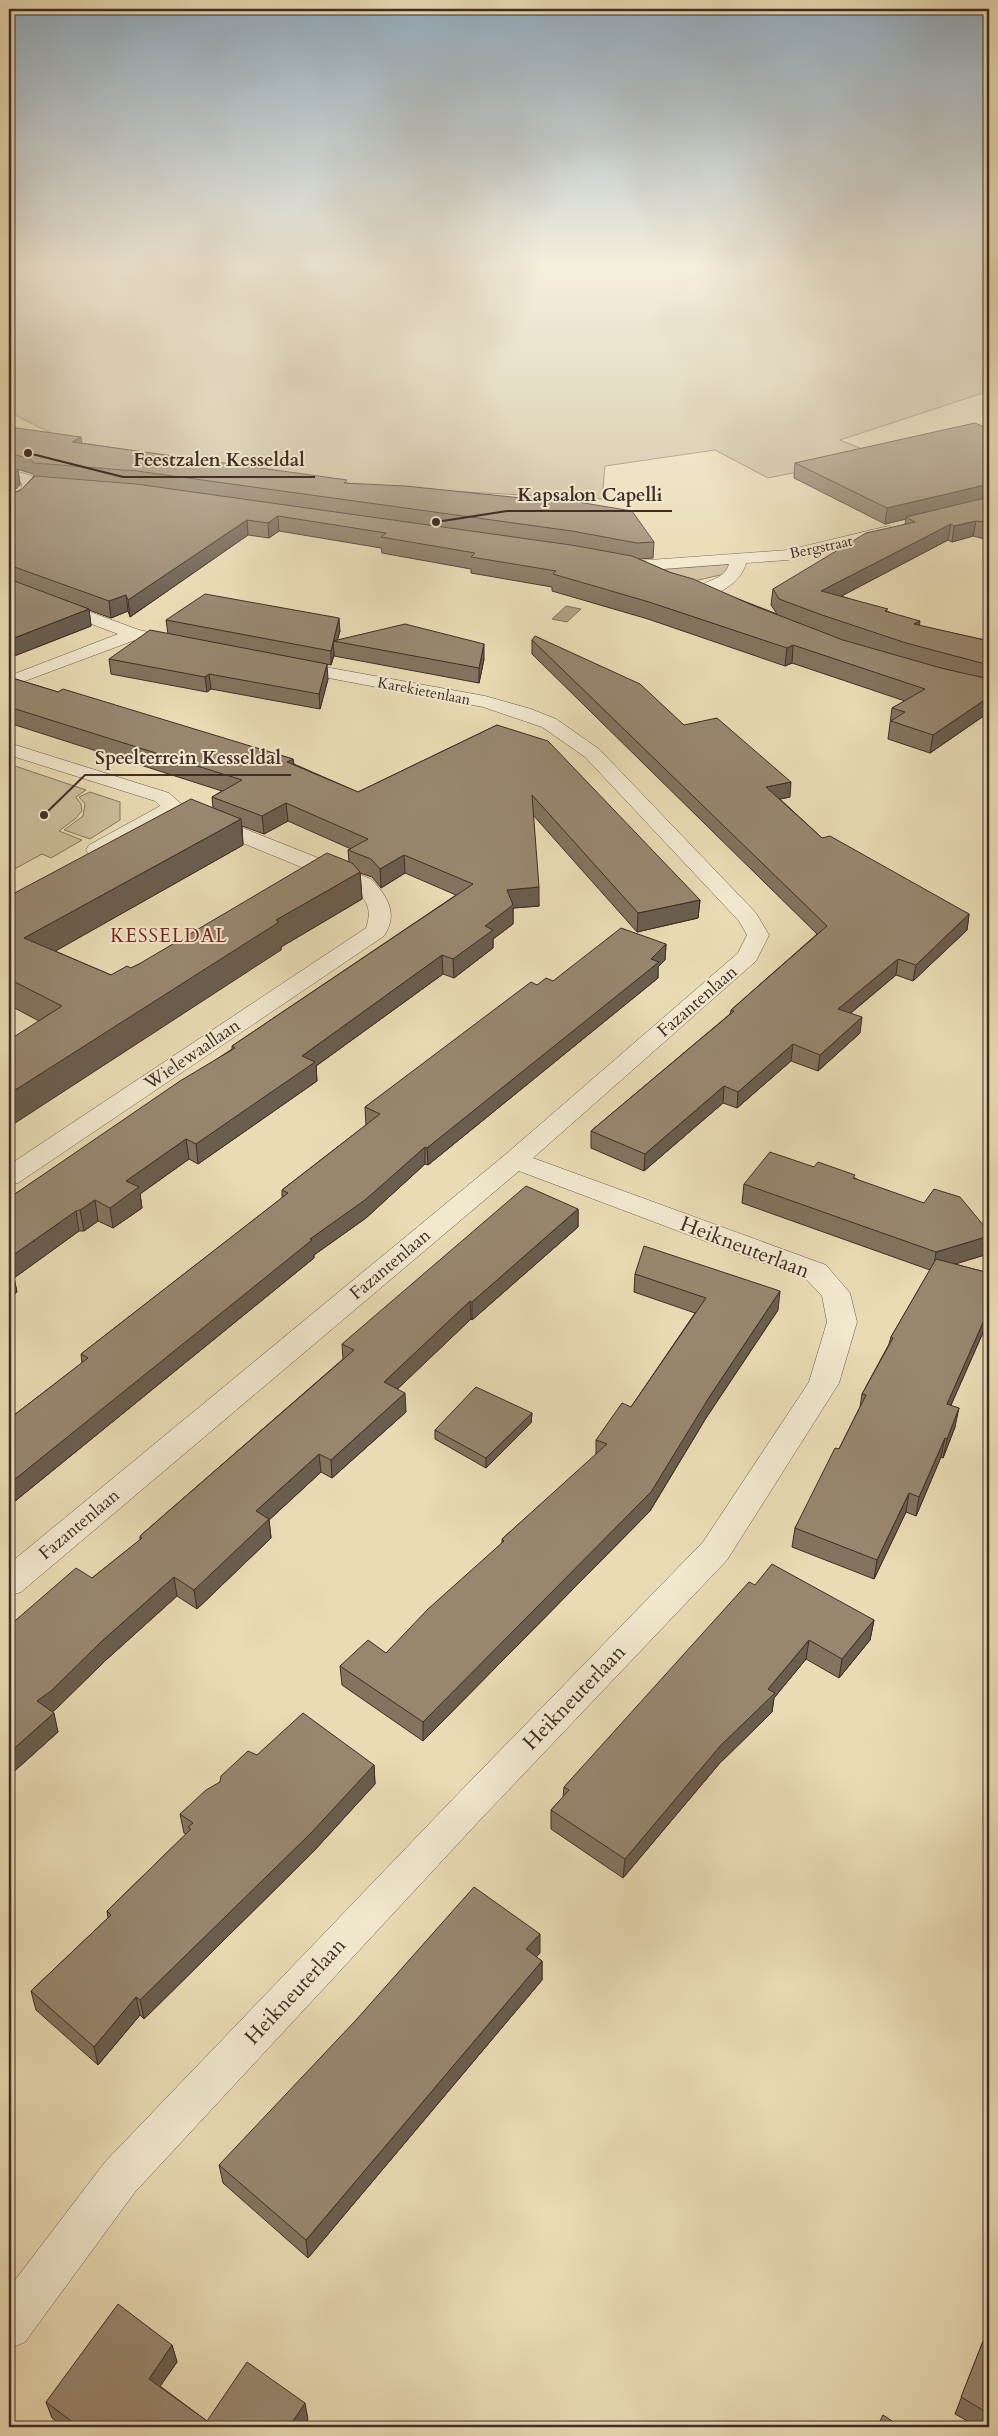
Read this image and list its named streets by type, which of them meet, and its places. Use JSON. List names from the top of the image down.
{
  "streets": {
    "street": [
      "Bergstraat",
      "Karekietenlaan",
      "Fazantenlaan",
      "Wielewaallaan",
      "Heikneuterlaan"
    ]
  },
  "crossings": [
    ["Karekietenlaan", "Fazantenlaan"],
    ["Fazantenlaan", "Heikneuterlaan"]
  ],
  "districts": ["KESSELDAL"],
  "places": ["Feestzalen Kesseldal", "Kapsalon Capelli", "Speelterrein Kesseldal"]
}
